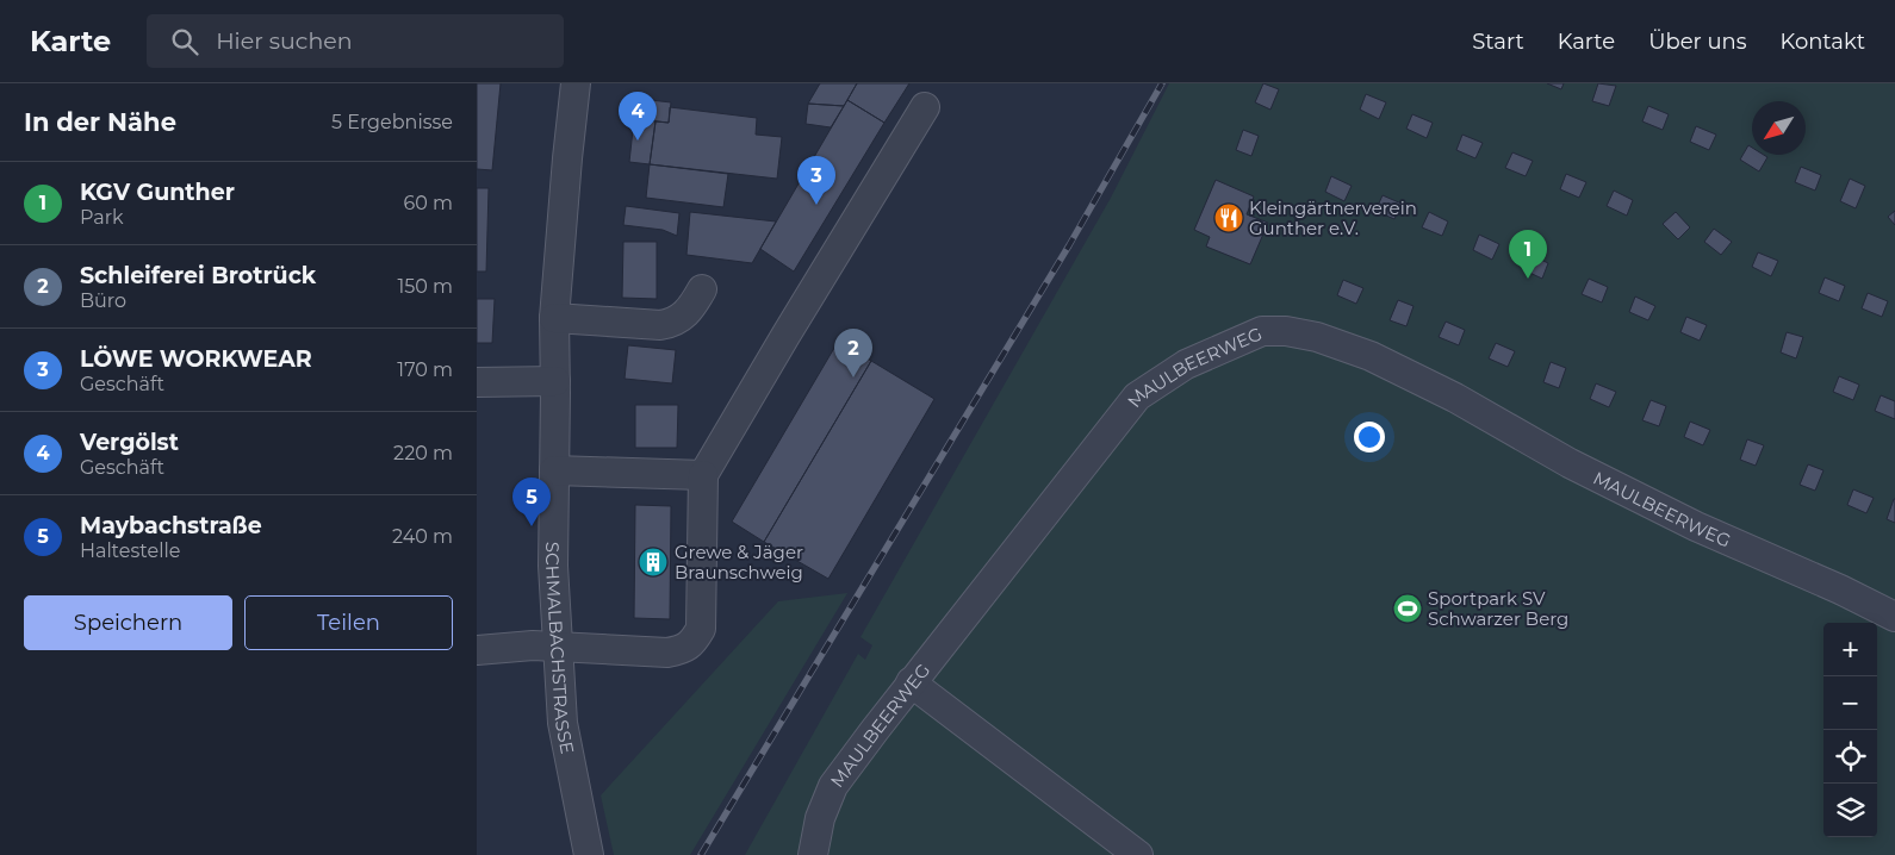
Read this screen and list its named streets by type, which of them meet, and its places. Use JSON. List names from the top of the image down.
{
  "streets": {
    "street": ["MAULBEERWEG", "SCHMALBACHSTRASSE"]
  },
  "places": {
    "restaurant": ["Kleingärtnerverein Gunther e.V."],
    "building": ["Grewe & Jäger Braunschweig"],
    "sports": ["Sportpark SV Schwarzer Berg"]
  },
  "north": "bottom left",
  "page": {
    "header": "Karte",
    "search": "Hier suchen",
    "nav": [
      "Start",
      "Karte",
      "Über uns",
      "Kontakt"
    ],
    "heading": ["In der Nähe", "5 Ergebnisse"],
    "pins": [
      "4",
      "3",
      "1",
      "2",
      "5"
    ],
    "list": [
      {
        "mark": "1",
        "name": "KGV Gunther",
        "note": "Park",
        "value": "60 m"
      },
      {
        "mark": "2",
        "name": "Schleiferei Brotrück",
        "note": "Büro",
        "value": "150 m"
      },
      {
        "mark": "3",
        "name": "LÖWE WORKWEAR",
        "note": "Geschäft",
        "value": "170 m"
      },
      {
        "mark": "4",
        "name": "Vergölst",
        "note": "Geschäft",
        "value": "220 m"
      },
      {
        "mark": "5",
        "name": "Maybachstraße",
        "note": "Haltestelle",
        "value": "240 m"
      }
    ],
    "buttons": ["Speichern", "Teilen"],
    "map_buttons": ["+", "−"]
  }
}
